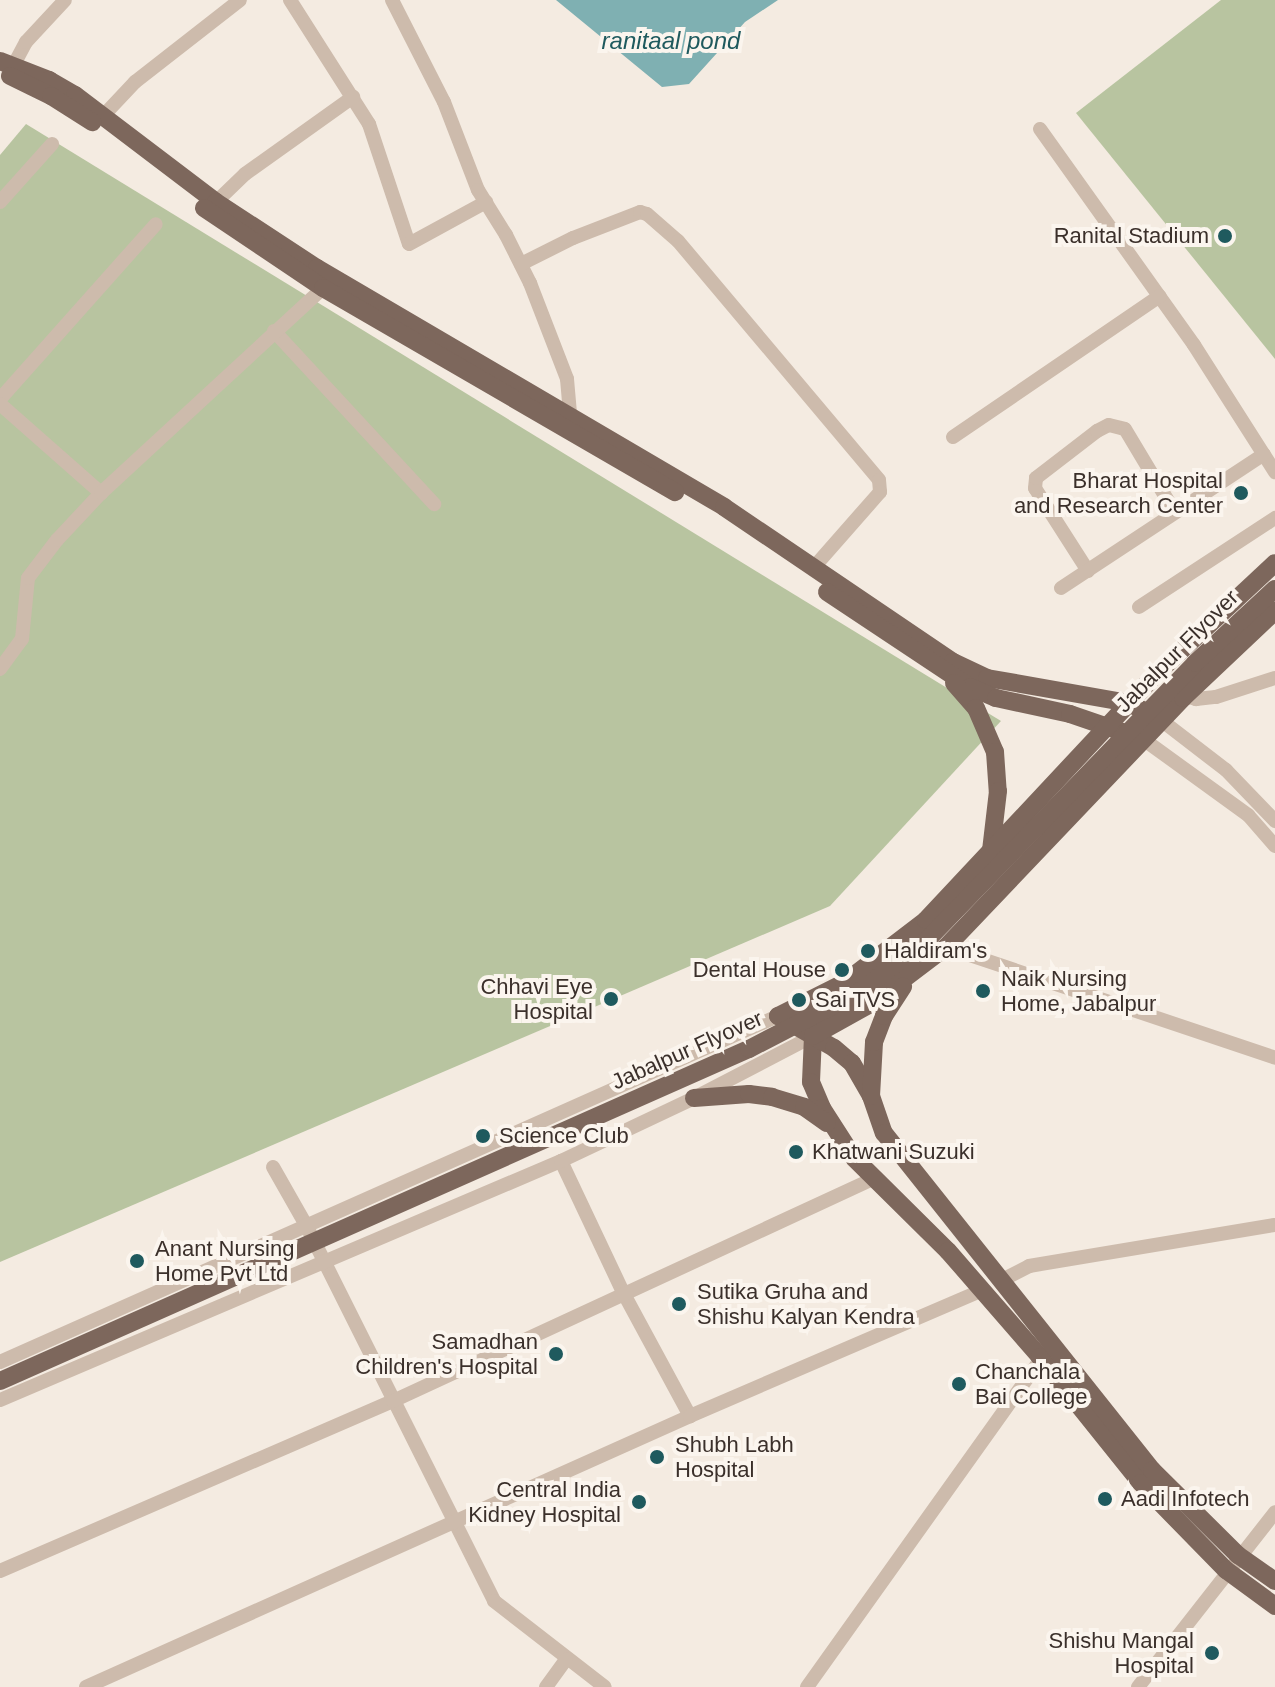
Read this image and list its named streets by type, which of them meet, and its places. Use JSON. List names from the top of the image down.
{
  "streets": {
    "main road": ["Jabalpur Flyover"]
  },
  "water": ["ranitaal pond"],
  "places": [
    "Ranital Stadium",
    "Bharat Hospital and Research Center",
    "Haldiram's",
    "Dental House",
    "Naik Nursing Home, Jabalpur",
    "Chhavi Eye Hospital",
    "Sai TVS",
    "Science Club",
    "Khatwani Suzuki",
    "Anant Nursing Home Pvt Ltd",
    "Sutika Gruha and Shishu Kalyan Kendra",
    "Samadhan Children's Hospital",
    "Chanchala Bai College",
    "Shubh Labh Hospital",
    "Aadi Infotech",
    "Central India Kidney Hospital",
    "Shishu Mangal Hospital"
  ]
}
